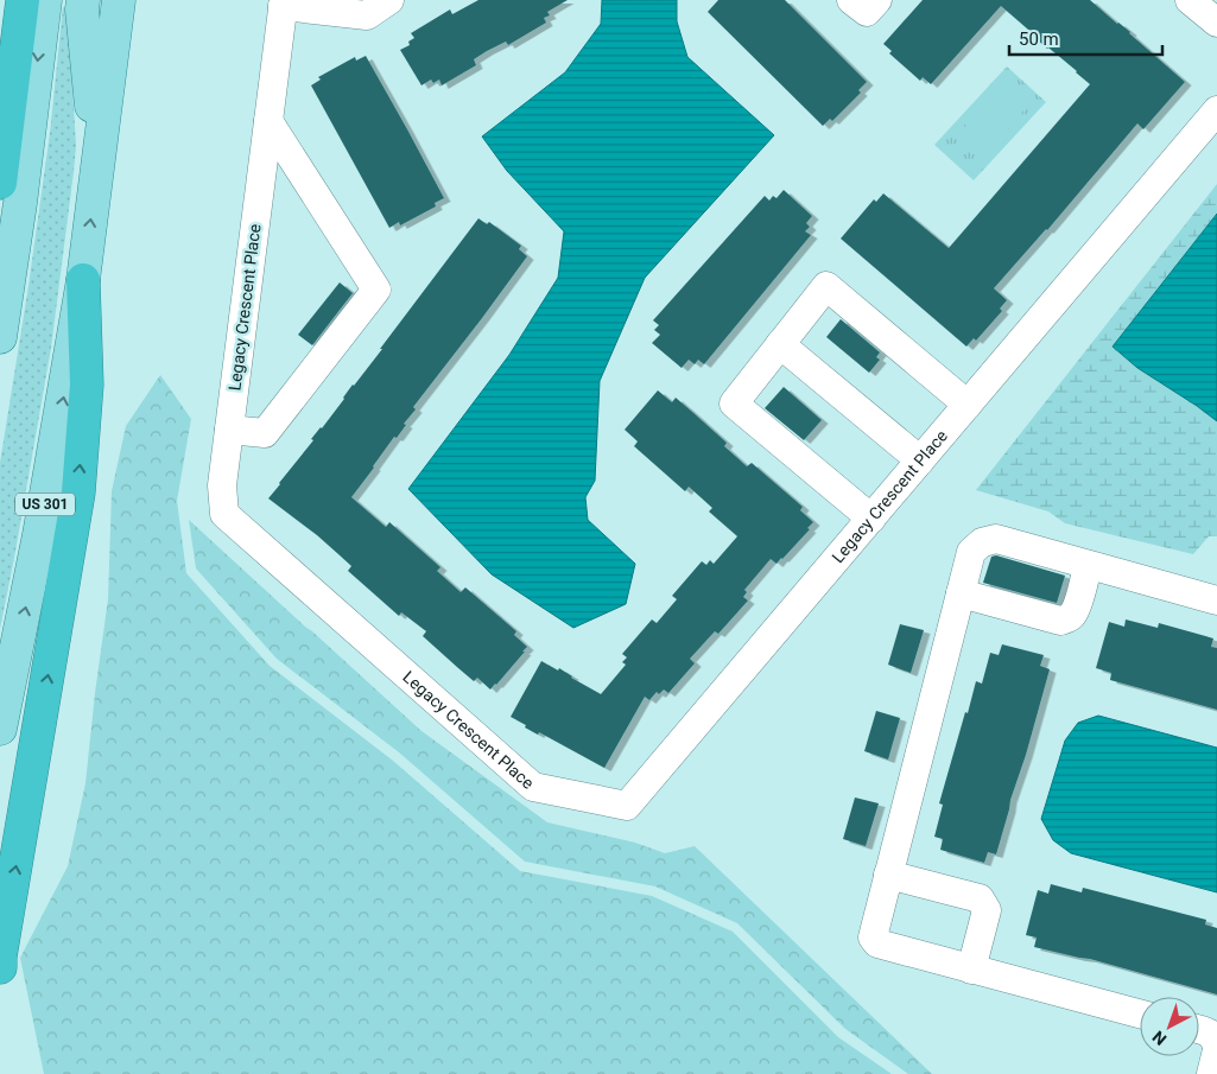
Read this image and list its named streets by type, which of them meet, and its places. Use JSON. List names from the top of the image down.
{
  "streets": {
    "main road": ["US 301"],
    "street": ["Legacy Crescent Place"]
  },
  "scale_bar": "50 m",
  "north": "bottom left"
}
